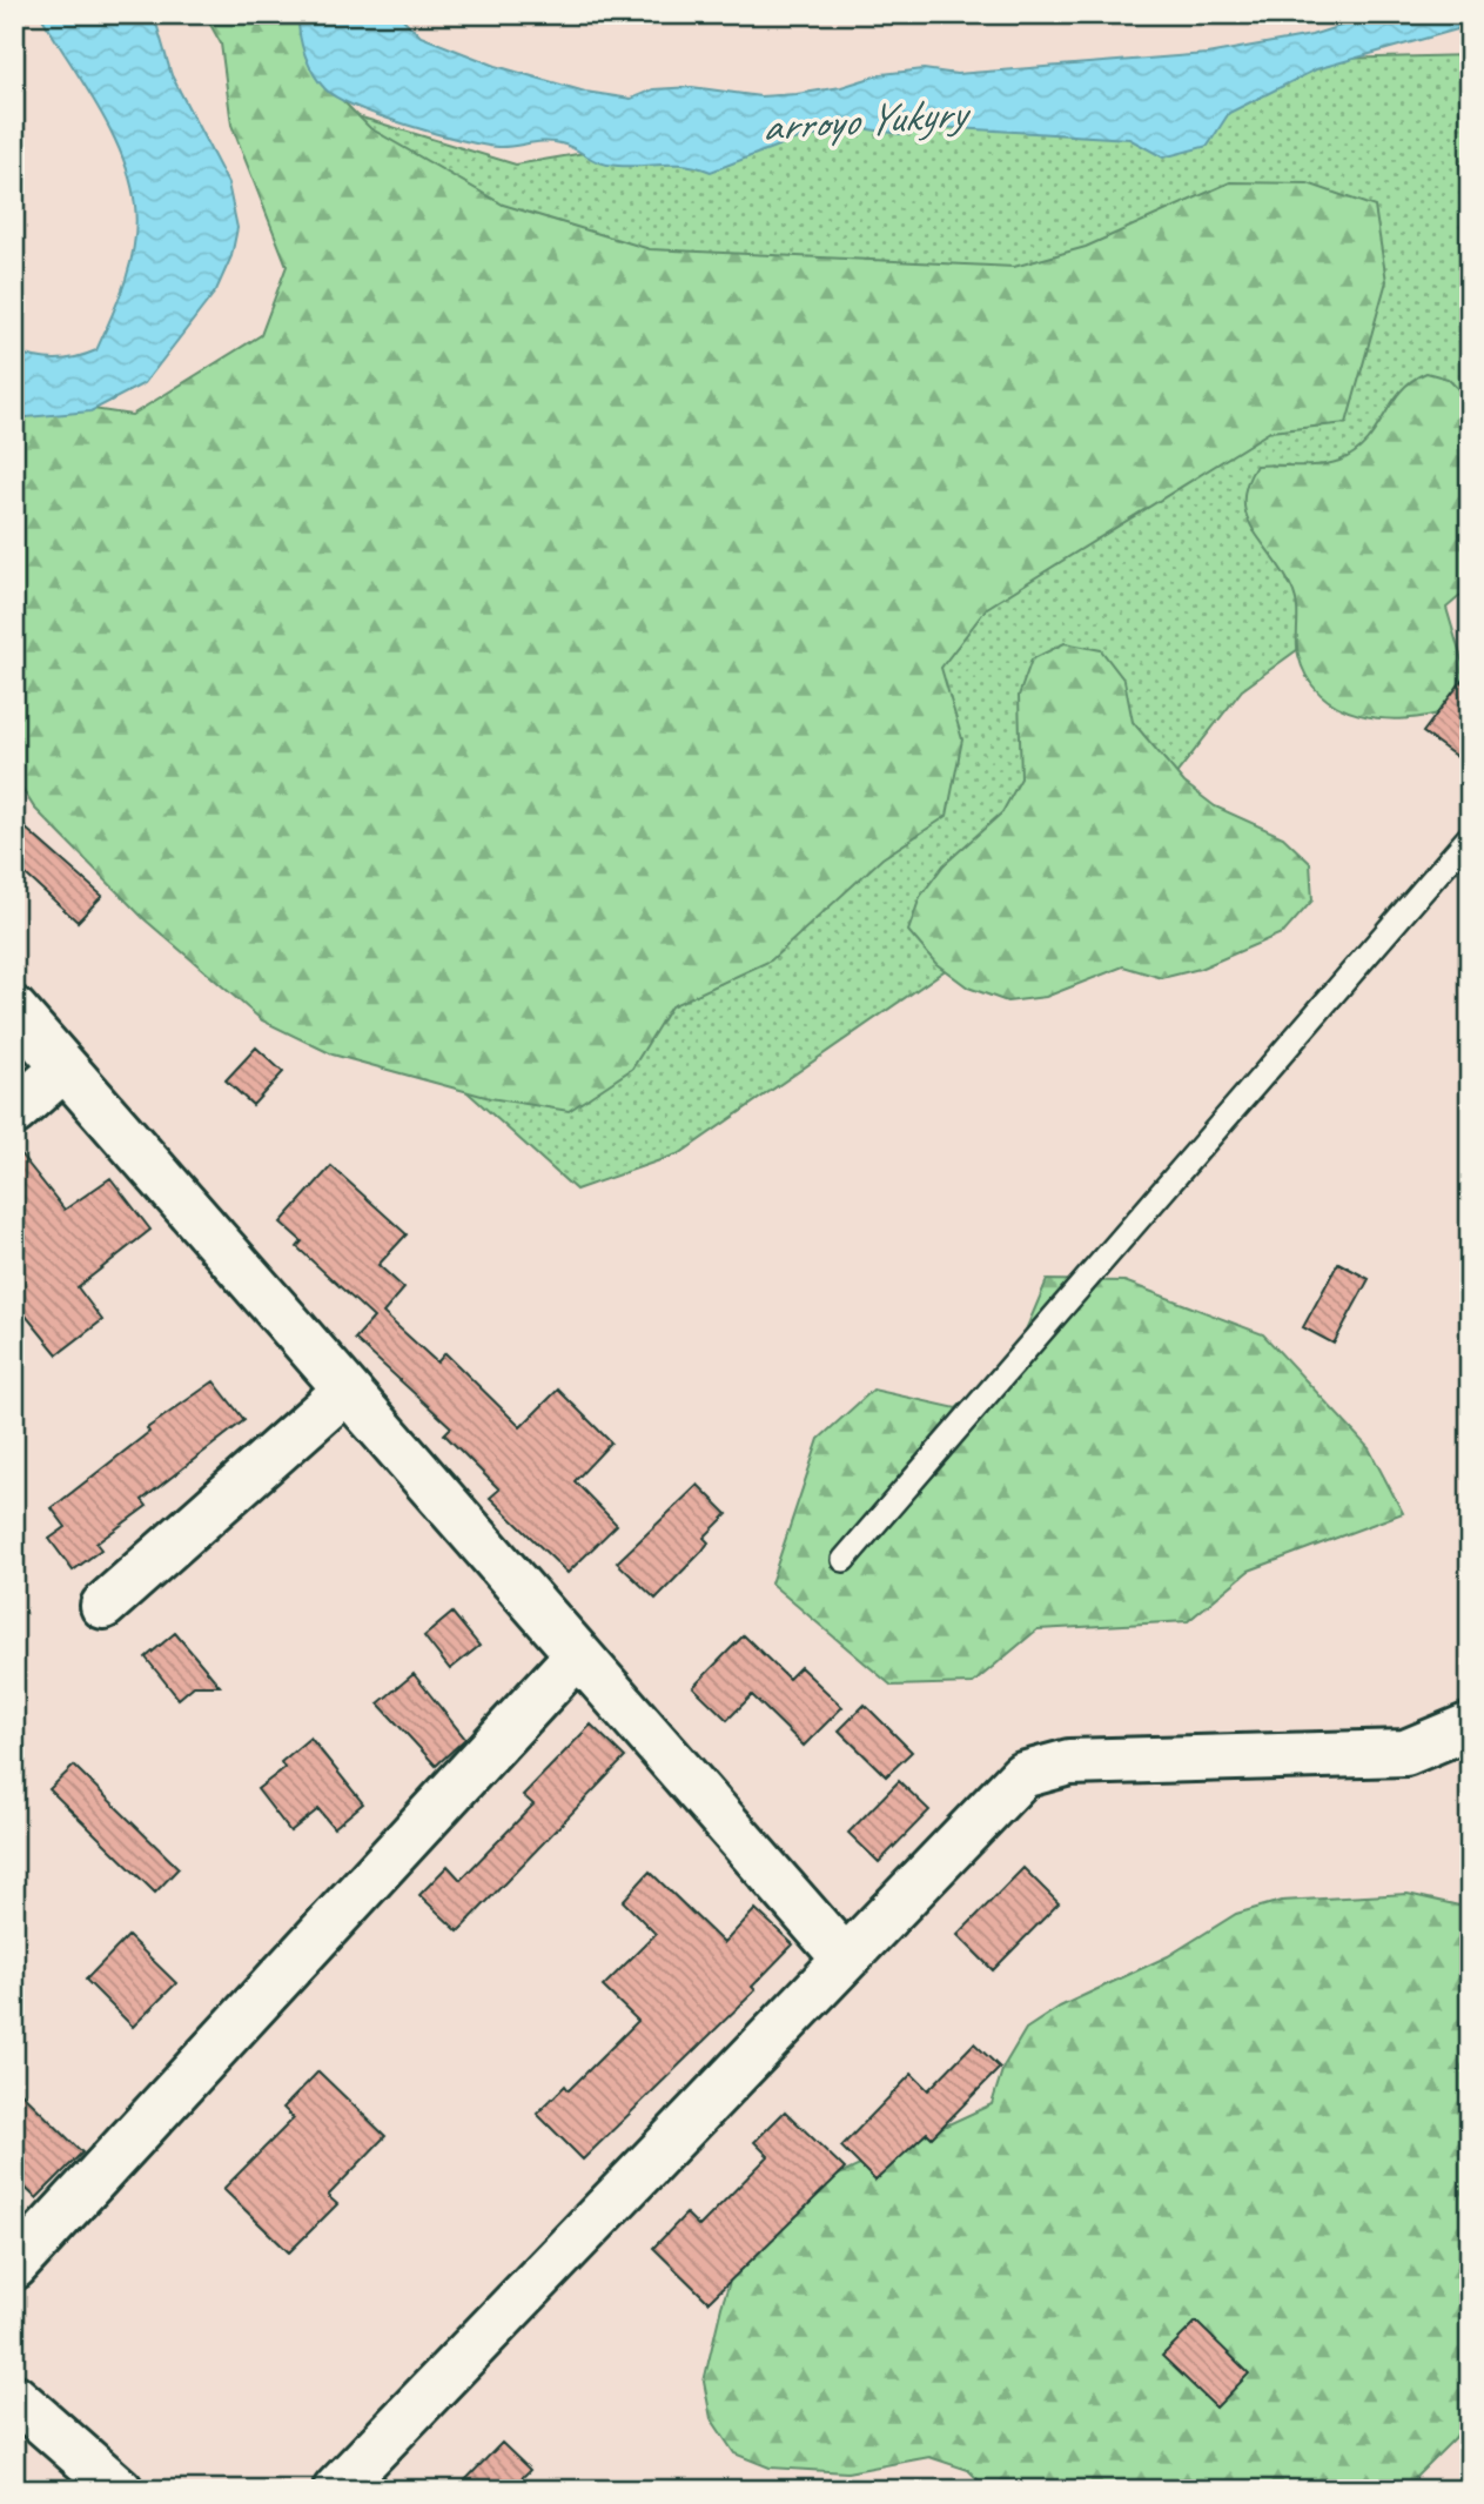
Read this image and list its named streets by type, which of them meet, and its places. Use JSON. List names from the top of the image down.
{
  "water": ["arroyo Yukyry"]
}
